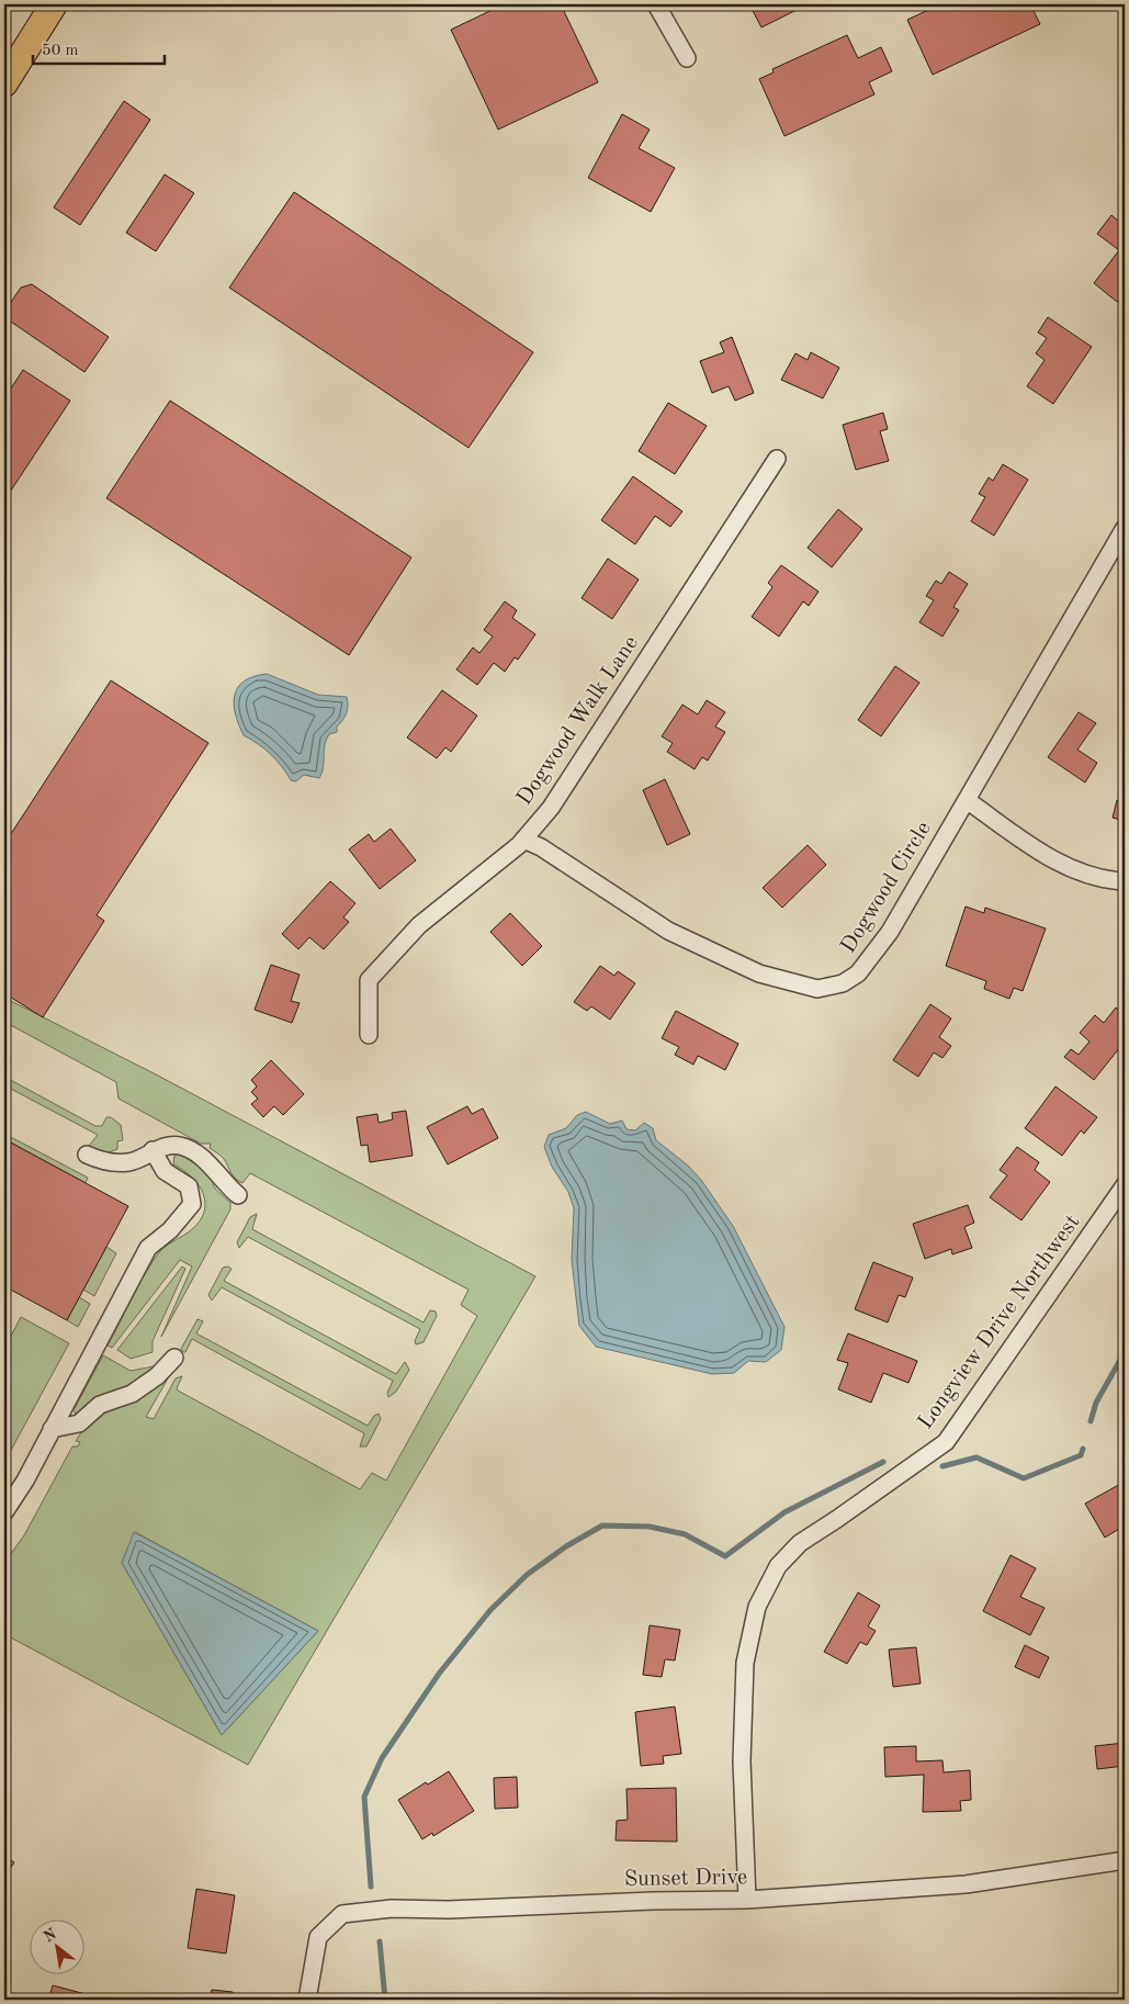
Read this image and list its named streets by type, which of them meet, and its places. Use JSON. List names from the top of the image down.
{
  "streets": {
    "street": [
      "Dogwood Walk Lane",
      "Dogwood Circle",
      "Longview Drive Northwest",
      "Sunset Drive"
    ]
  },
  "crossings": [
    ["Dogwood Walk Lane", "Dogwood Circle"],
    ["Longview Drive Northwest", "Sunset Drive"]
  ],
  "scale_bar": "50 m",
  "north": "top left"
}
